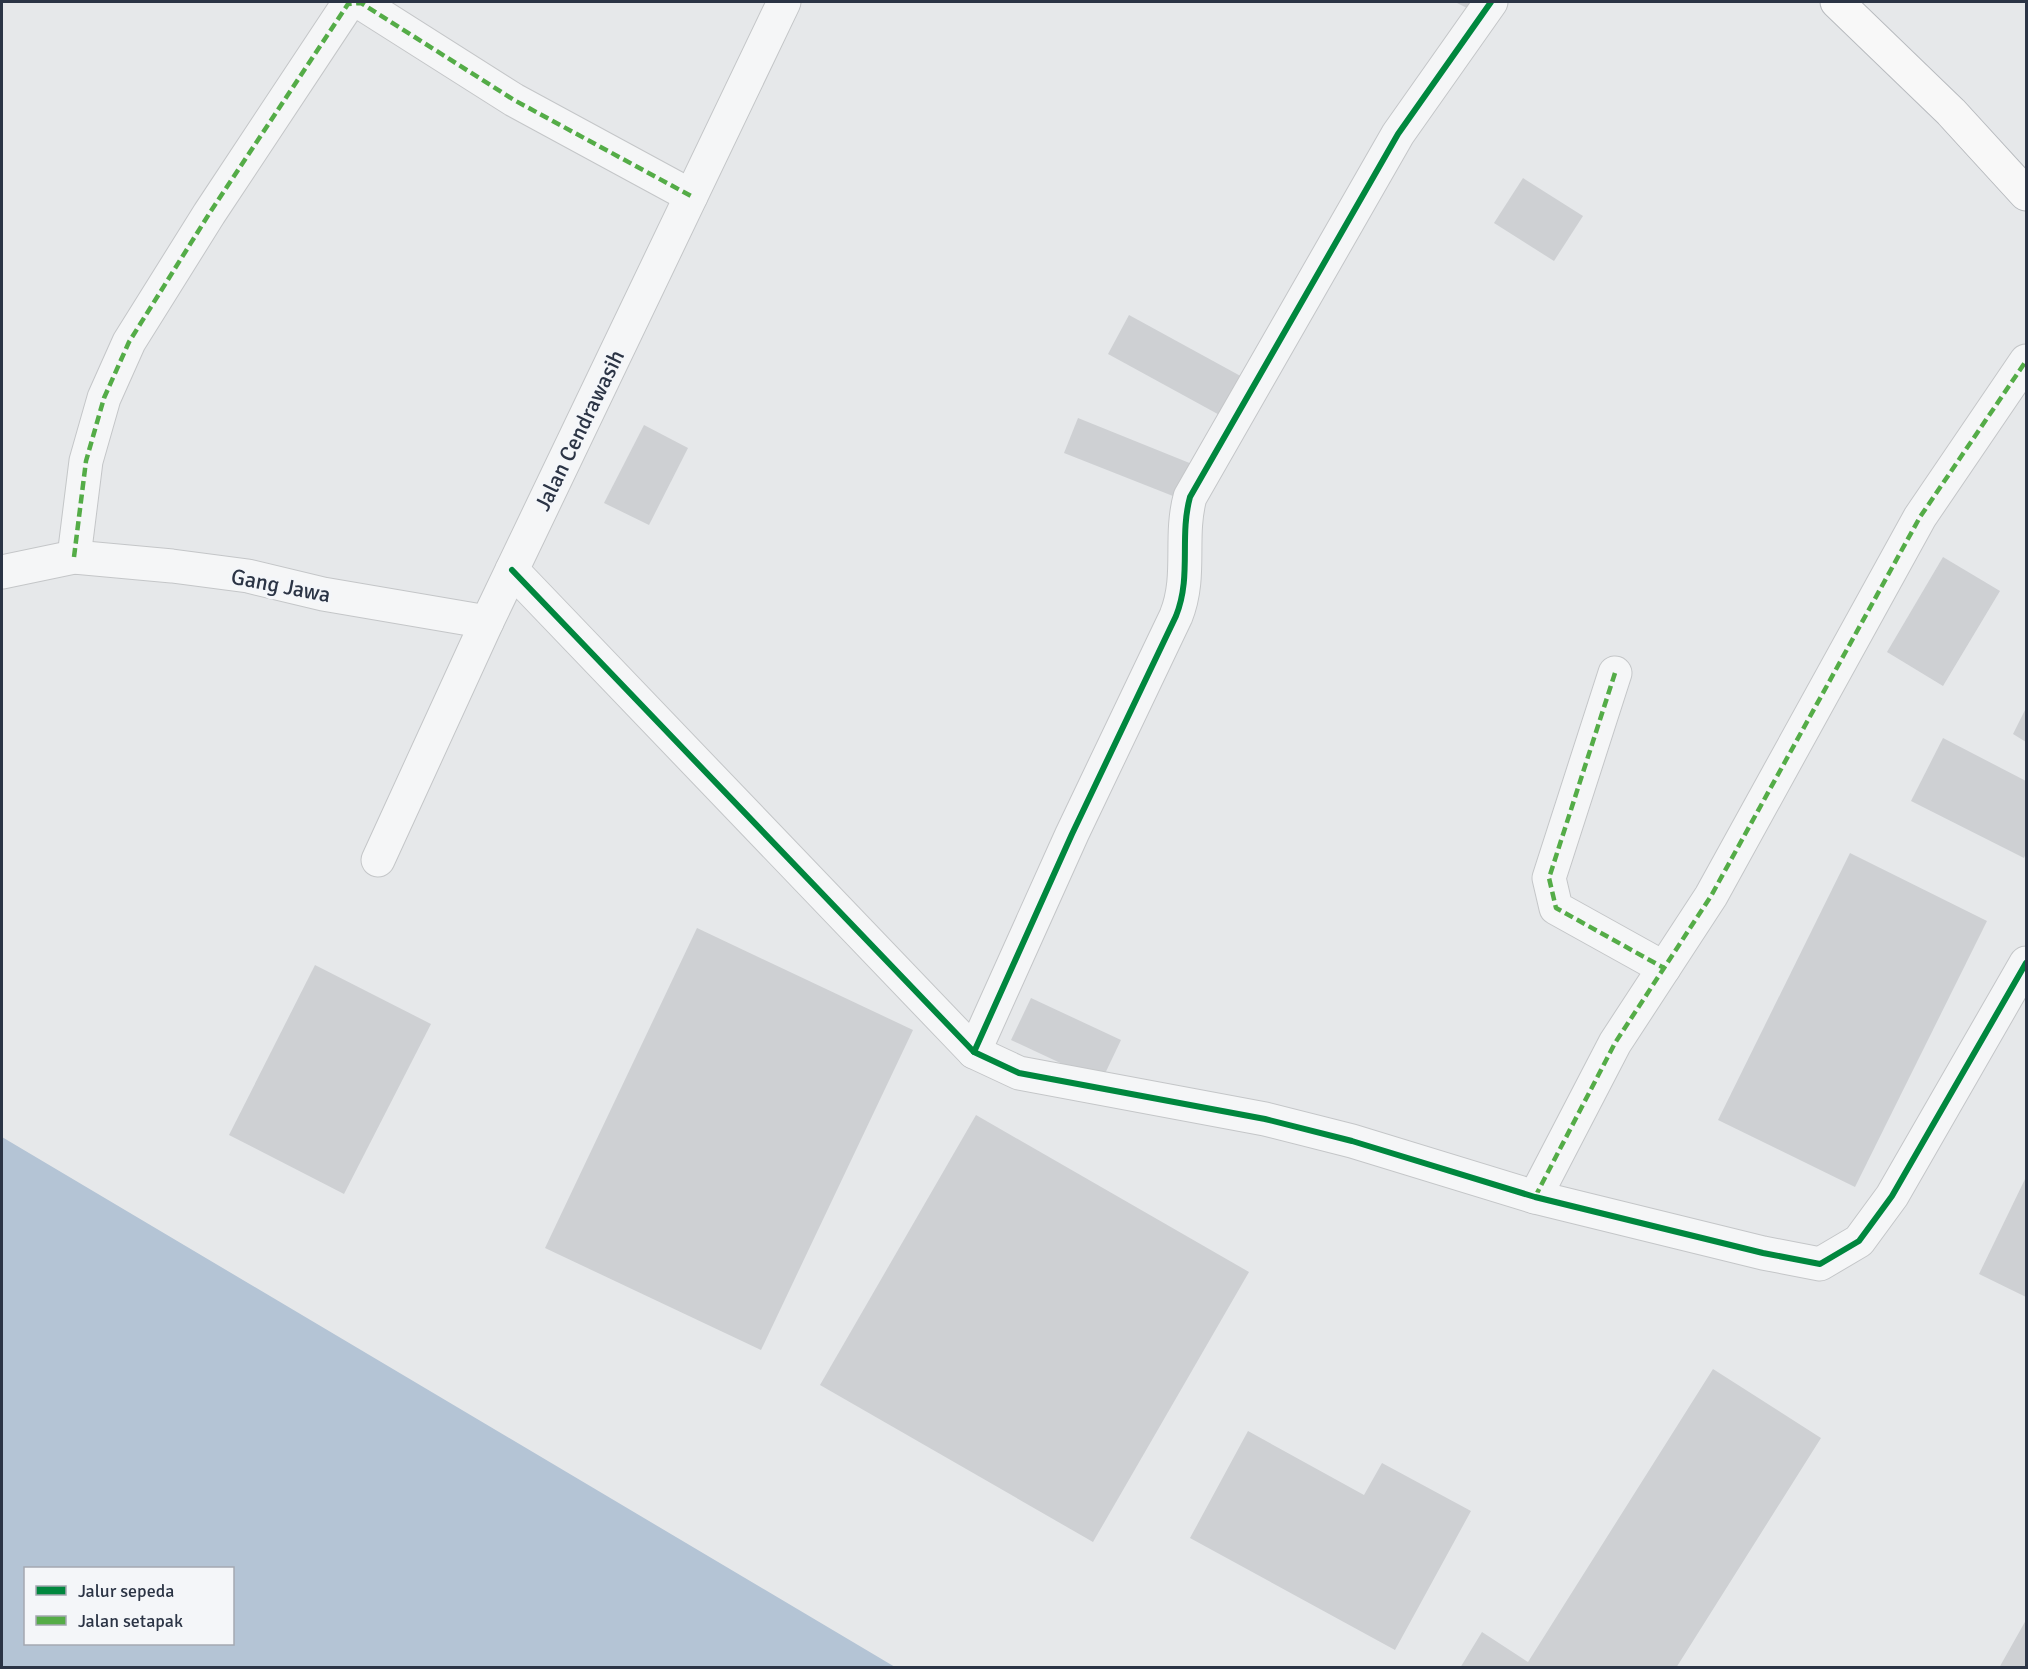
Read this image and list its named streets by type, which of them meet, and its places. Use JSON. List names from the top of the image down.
{
  "streets": {
    "street": ["Jalan Cendrawasih", "Gang Jawa"]
  },
  "crossings": [
    ["Jalan Cendrawasih", "Gang Jawa"]
  ],
  "legend": ["Jalur sepeda", "Jalan setapak"]
}
